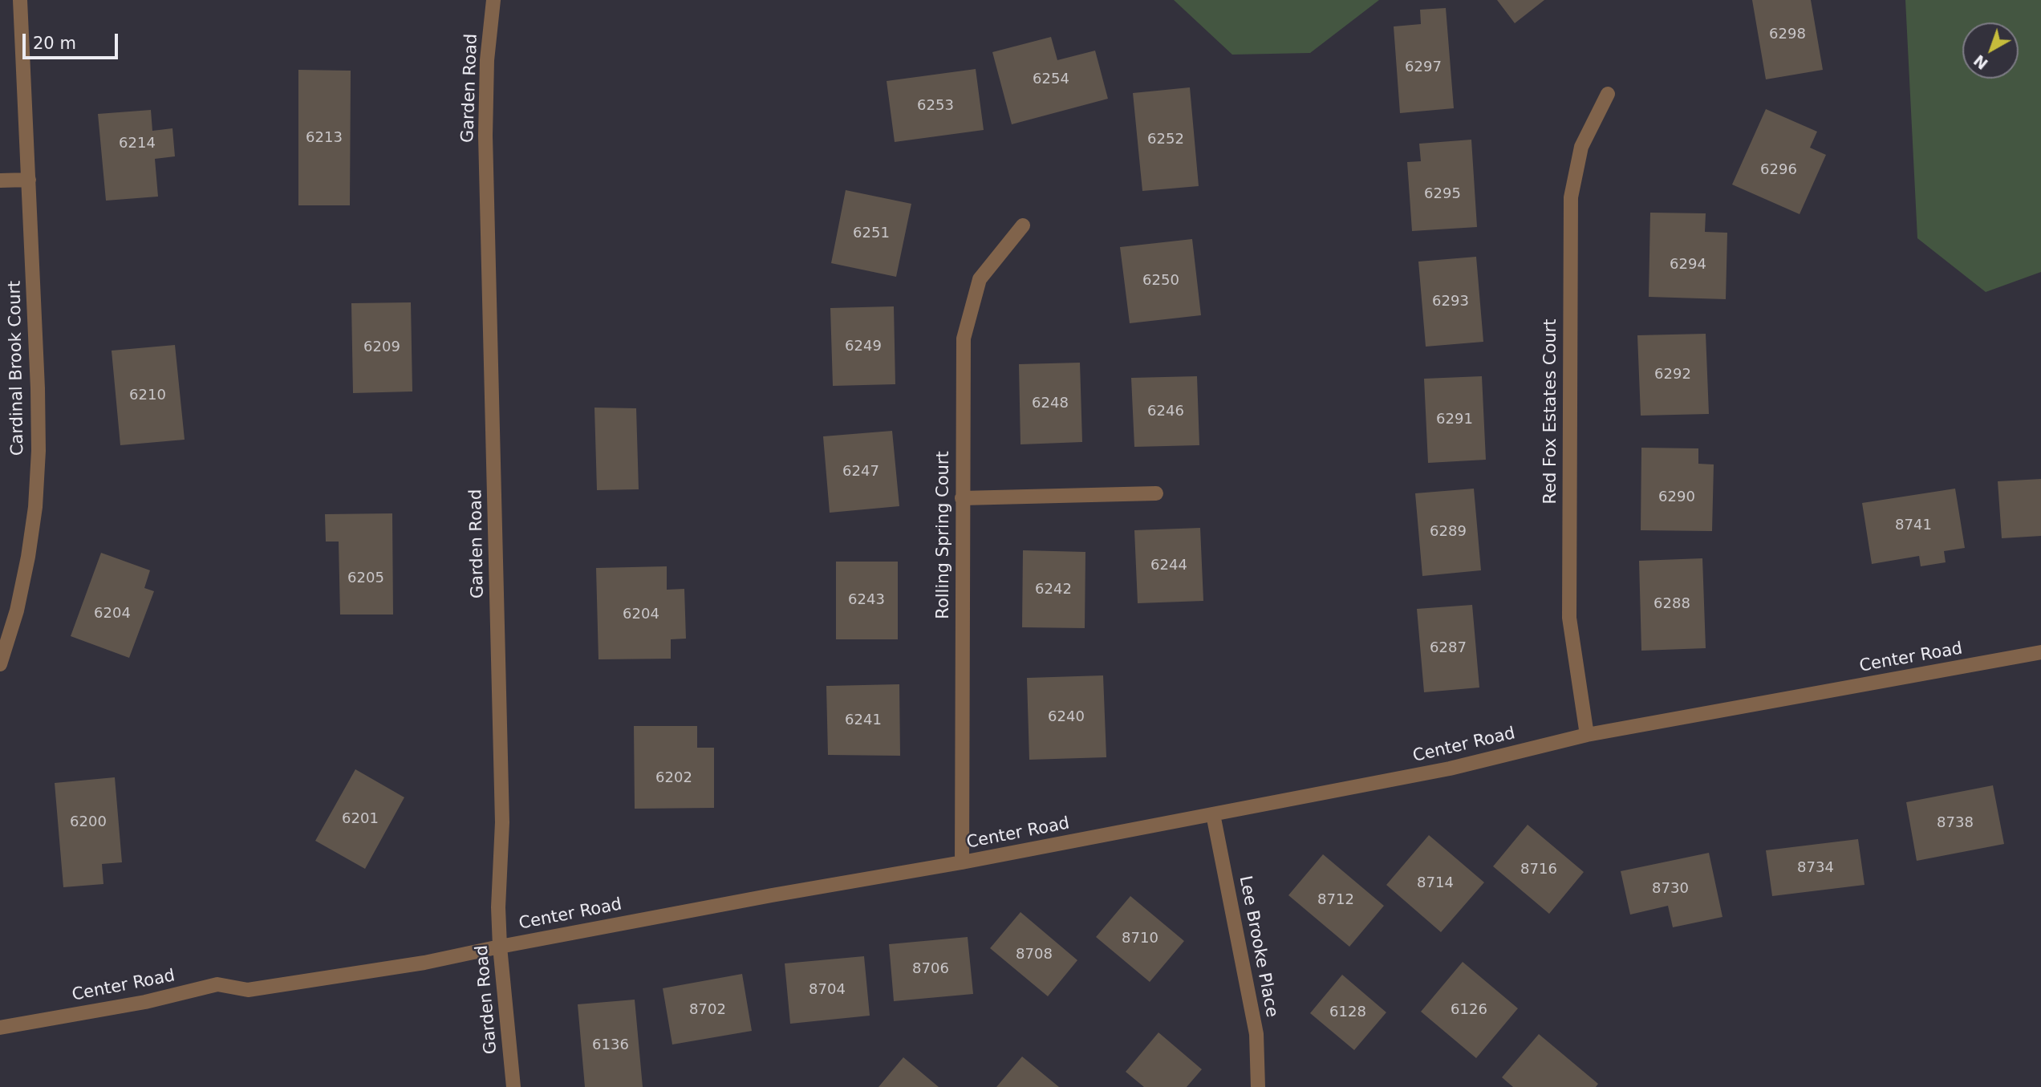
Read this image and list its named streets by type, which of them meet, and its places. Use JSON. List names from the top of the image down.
{
  "streets": {
    "street": [
      "Garden Road",
      "Cardinal Brook Court",
      "Red Fox Estates Court",
      "Rolling Spring Court",
      "Center Road",
      "Lee Brooke Place"
    ]
  },
  "crossings": [
    ["Garden Road", "Center Road"],
    ["Red Fox Estates Court", "Center Road"],
    ["Rolling Spring Court", "Center Road"],
    ["Center Road", "Lee Brooke Place"]
  ],
  "house_numbers": [
    "6298",
    "6297",
    "6254",
    "6253",
    "6213",
    "6252",
    "6214",
    "6296",
    "6295",
    "6251",
    "6294",
    "6250",
    "6293",
    "6249",
    "6209",
    "6292",
    "6210",
    "6248",
    "6246",
    "6291",
    "6247",
    "6290",
    "8741",
    "6289",
    "6244",
    "6205",
    "6242",
    "6243",
    "6288",
    "6204",
    "6204",
    "6287",
    "6240",
    "6241",
    "6202",
    "6201",
    "6200",
    "8738",
    "8734",
    "8716",
    "8714",
    "8730",
    "8712",
    "8710",
    "8708",
    "8706",
    "8704",
    "8702",
    "6126",
    "6128",
    "6136"
  ],
  "scale_bar": "20 m",
  "north": "bottom left"
}
